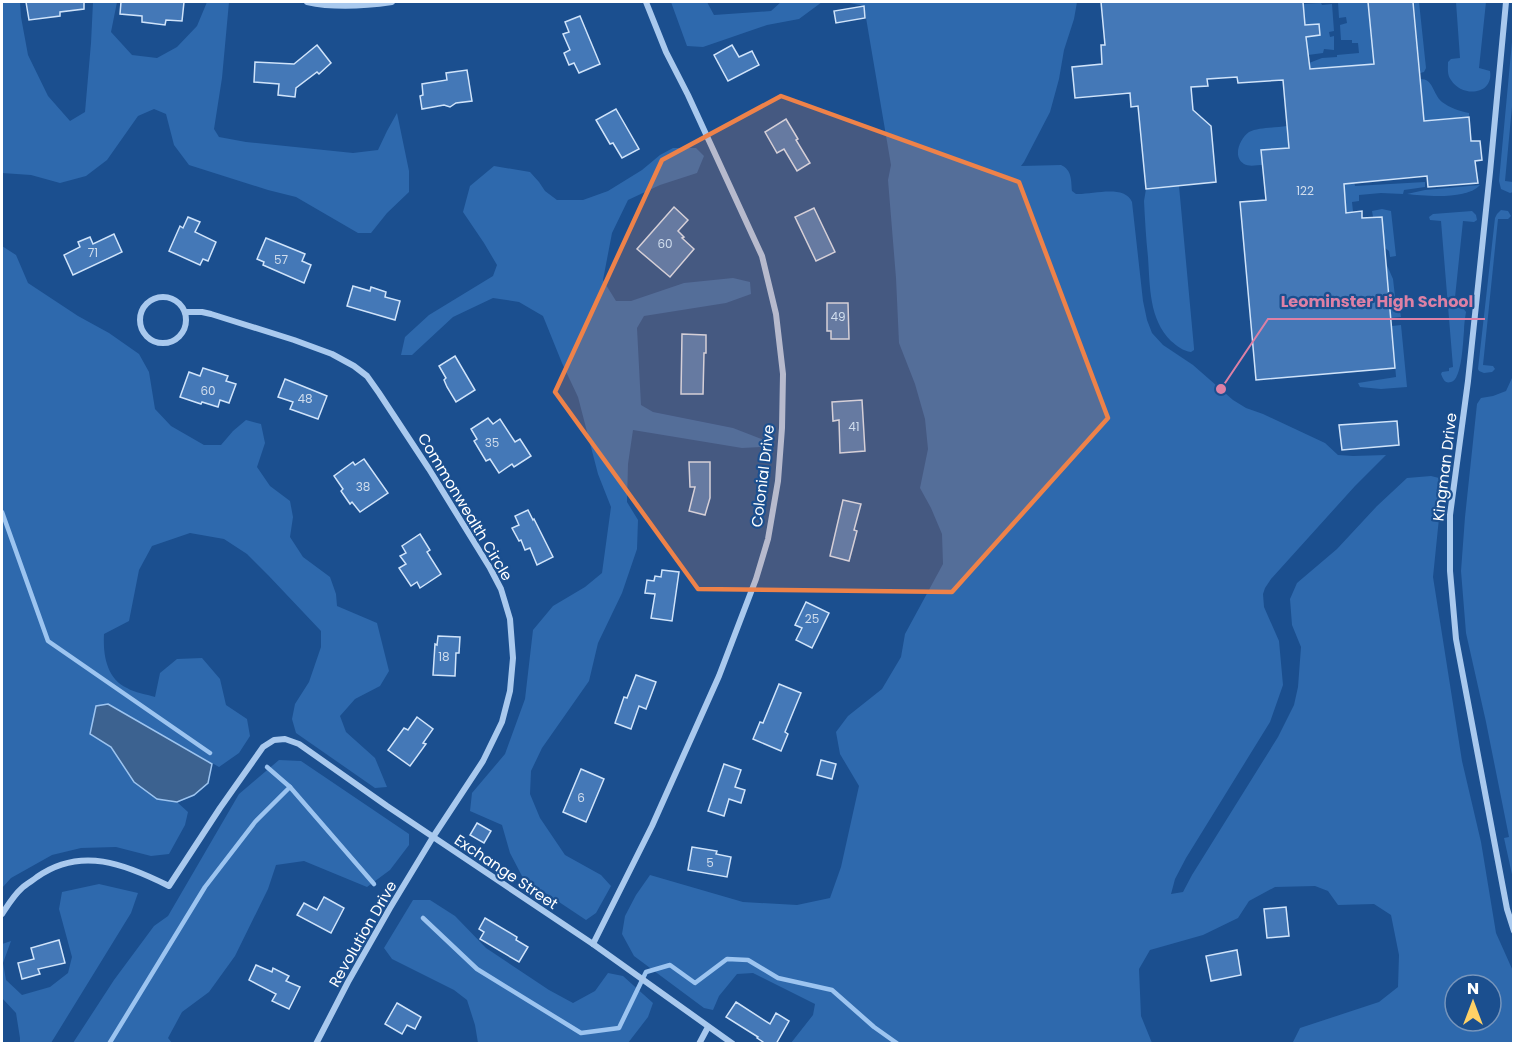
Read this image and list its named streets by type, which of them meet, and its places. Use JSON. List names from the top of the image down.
{
  "streets": {
    "street": [
      "Kingman Drive",
      "Colonial Drive",
      "Commonwealth Circle",
      "Exchange Street",
      "Revolution Drive"
    ]
  },
  "crossings": [
    ["Colonial Drive", "Exchange Street"],
    ["Commonwealth Circle", "Exchange Street"],
    ["Commonwealth Circle", "Revolution Drive"],
    ["Exchange Street", "Revolution Drive"]
  ],
  "places": ["Leominster High School"],
  "house_numbers": [
    "122",
    "60",
    "71",
    "57",
    "49",
    "60",
    "48",
    "41",
    "35",
    "38",
    "25",
    "18",
    "6",
    "5"
  ],
  "north": "top"
}
